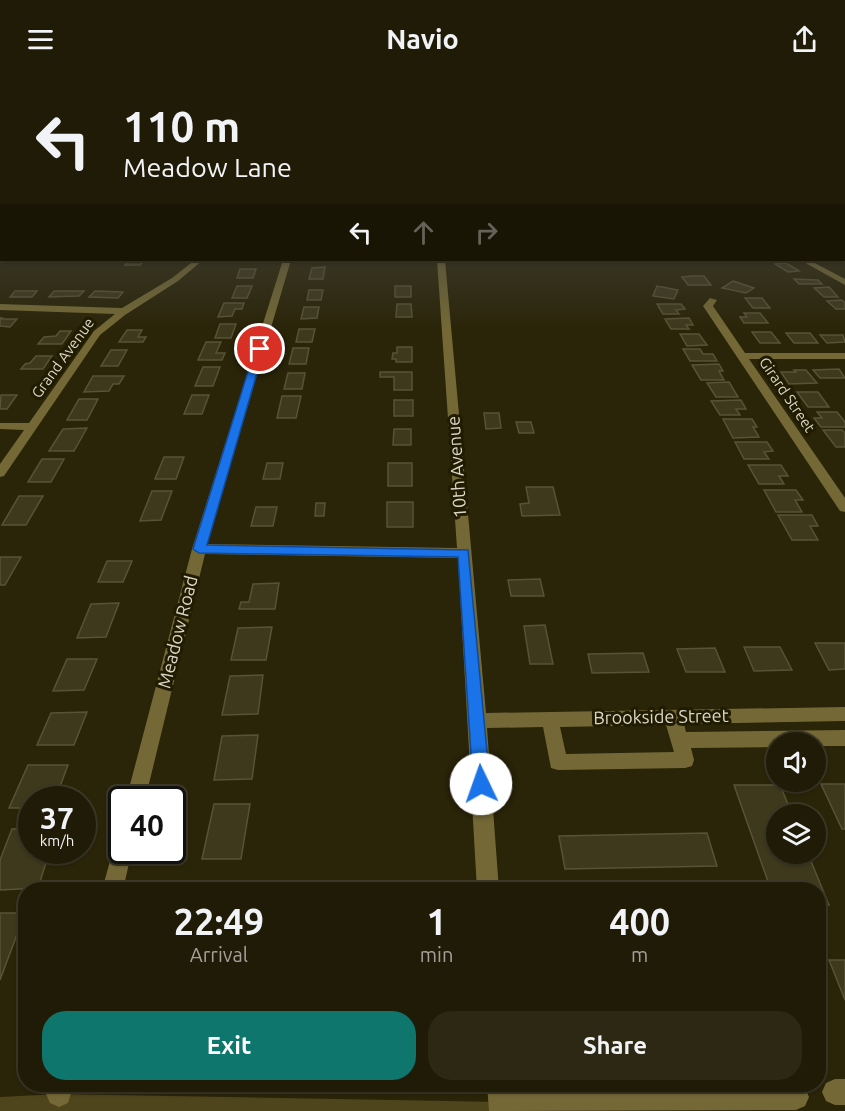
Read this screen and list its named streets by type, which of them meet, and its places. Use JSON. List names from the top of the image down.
{
  "streets": {
    "street": [
      "Grand Avenue",
      "Girard Street",
      "10th Avenue",
      "Meadow Road",
      "Brookside Street"
    ]
  },
  "crossings": [
    ["10th Avenue", "Brookside Street"]
  ],
  "page": {
    "header": "Navio",
    "turn": ["110 m", "Meadow Lane"],
    "speed": "37 km/h",
    "limit": "40",
    "eta": [
      "22:49",
      "Arrival",
      "1",
      "min",
      "400",
      "m"
    ],
    "buttons": ["Exit", "Share"]
  }
}
